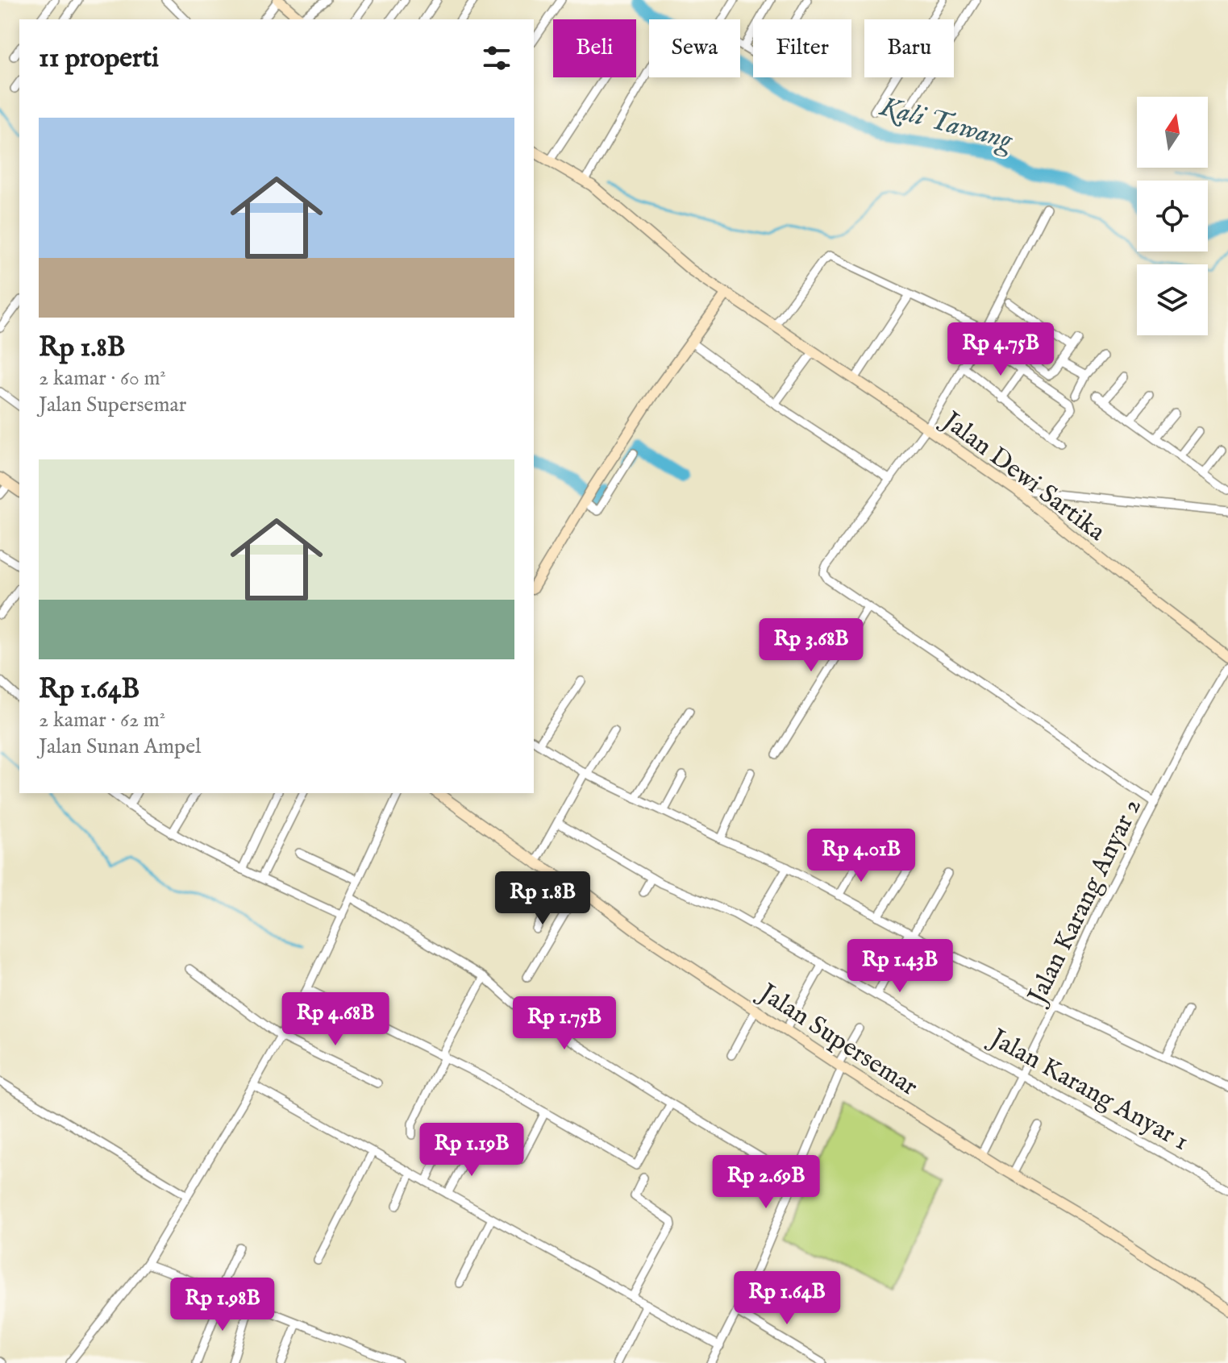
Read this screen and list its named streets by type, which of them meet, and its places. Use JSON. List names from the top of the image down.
{
  "streets": {
    "main road": ["Jalan Dewi Sartika", "Jalan Supersemar"],
    "street": ["Jalan Karang Anyar 2", "Jalan Karang Anyar 1"]
  },
  "crossings": [
    ["Jalan Karang Anyar 2", "Jalan Supersemar"],
    ["Jalan Karang Anyar 2", "Jalan Karang Anyar 1"]
  ],
  "water": ["Kali Tawang"],
  "north": "top",
  "page": {
    "chip": [
      "Beli",
      "Sewa",
      "Filter",
      "Baru"
    ],
    "heading": "11 properti",
    "list": [
      {
        "name": "Rp 1.8B",
        "note": "2 kamar · 60 m² · Jalan Supersemar"
      },
      {
        "name": "Rp 1.64B",
        "note": "2 kamar · 62 m² · Jalan Sunan Ampel"
      }
    ],
    "price": [
      "Rp 4.75B",
      "Rp 3.68B",
      "Rp 4.01B",
      "Rp 1.8B",
      "Rp 1.43B",
      "Rp 4.68B",
      "Rp 1.75B",
      "Rp 1.19B",
      "Rp 2.69B",
      "Rp 1.64B",
      "Rp 1.98B"
    ]
  }
}
